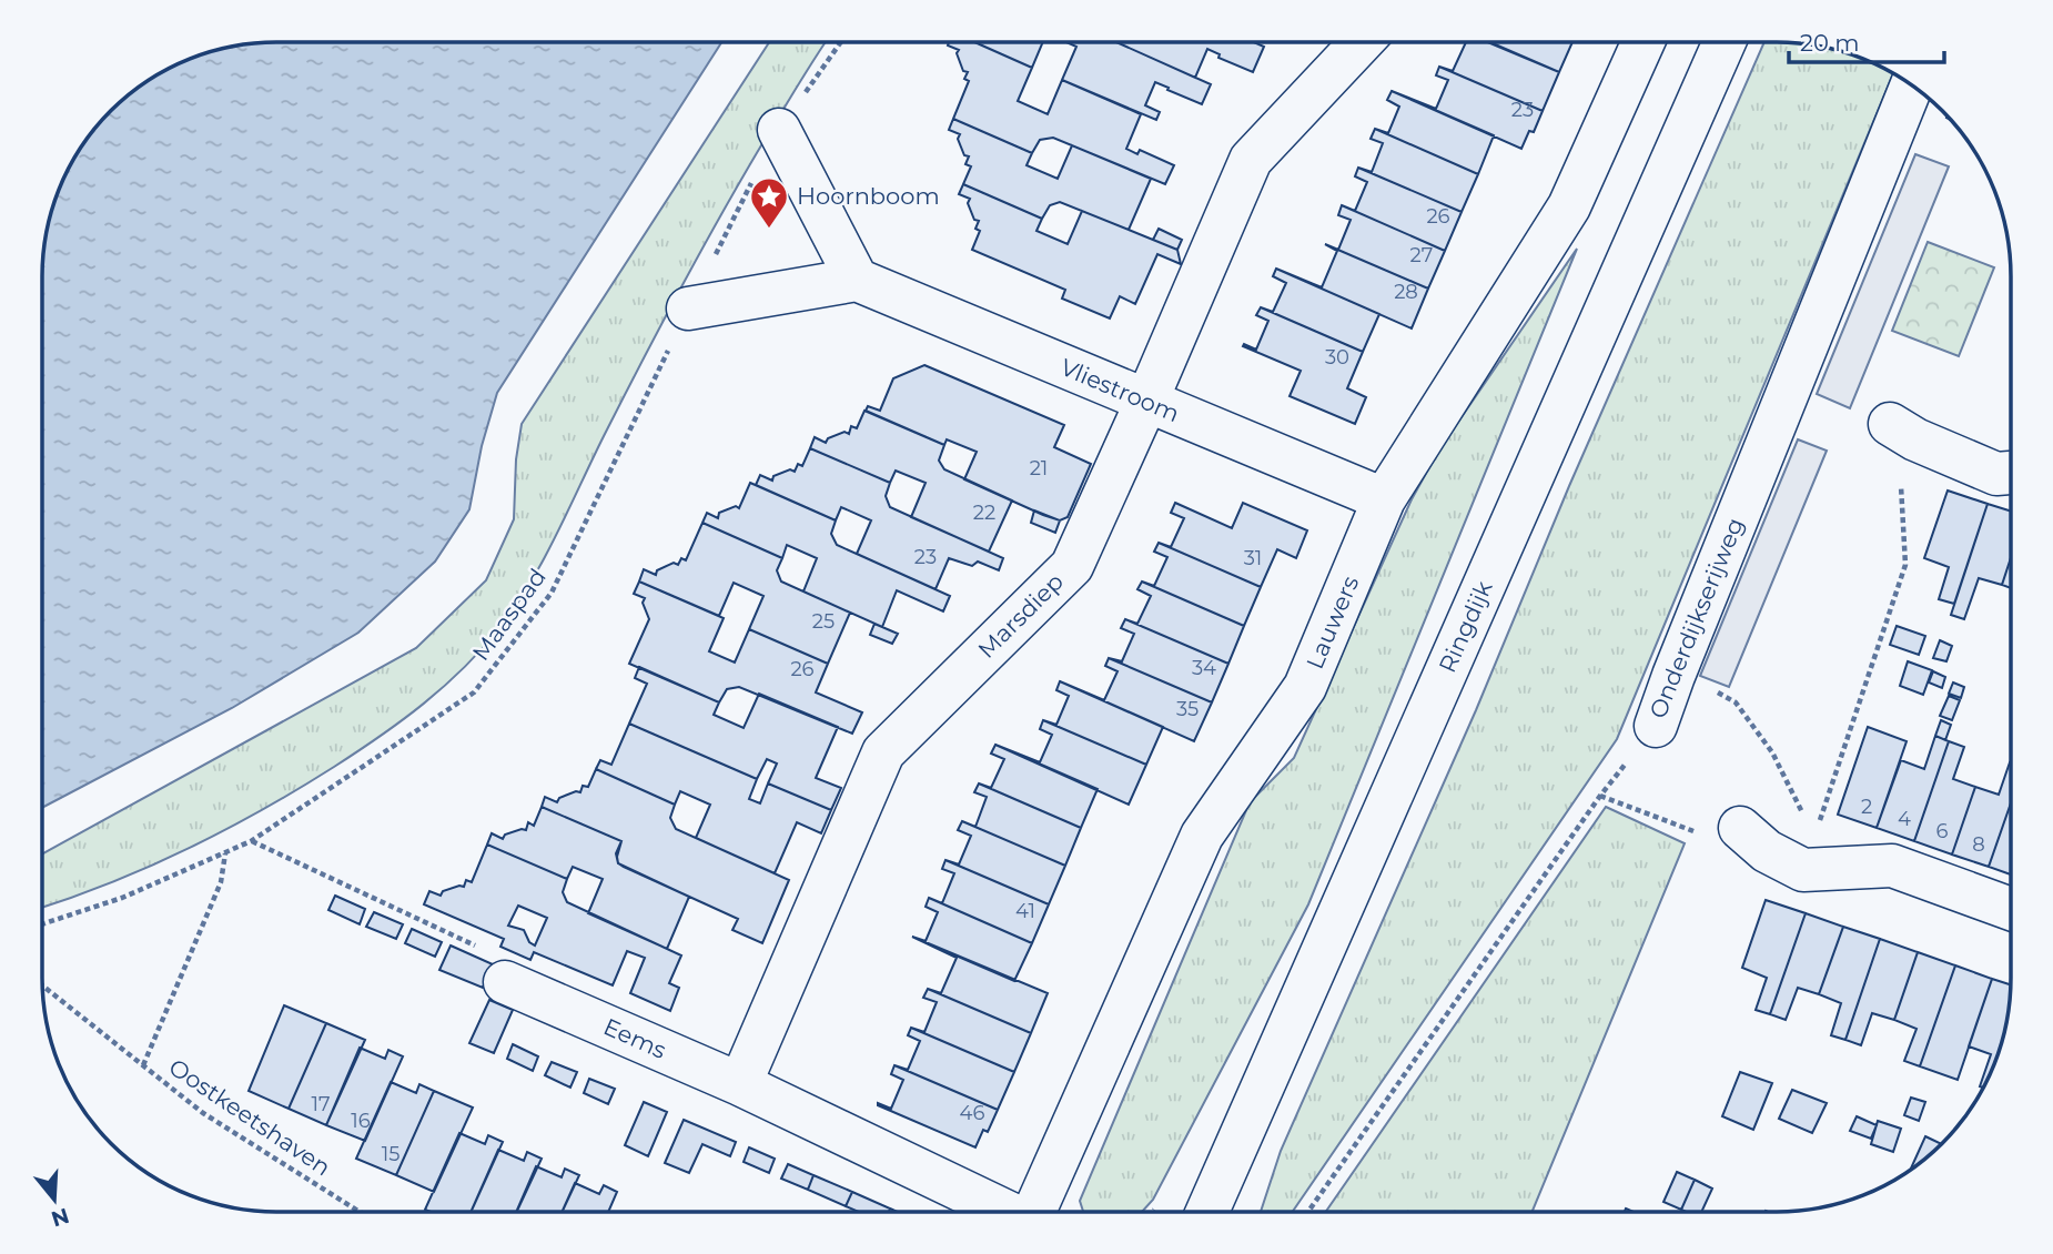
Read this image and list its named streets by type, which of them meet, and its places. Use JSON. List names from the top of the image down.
{
  "streets": {
    "street": [
      "Vliestroom",
      "Marsdiep",
      "Onderdijkserijweg",
      "Lauwers",
      "Ringdijk",
      "Eems"
    ],
    "path": ["Maaspad", "Oostkeetshaven"]
  },
  "crossings": [
    ["Vliestroom", "Marsdiep"],
    ["Vliestroom", "Lauwers"],
    ["Marsdiep", "Eems"]
  ],
  "places": {
    "place": ["Hoornboom"]
  },
  "house_numbers": [
    "23",
    "26",
    "27",
    "28",
    "30",
    "21",
    "22",
    "23",
    "31",
    "25",
    "34",
    "26",
    "35",
    "2",
    "4",
    "6",
    "8",
    "41",
    "17",
    "46",
    "16",
    "15"
  ],
  "scale_bar": "20 m",
  "north": "bottom"
}
